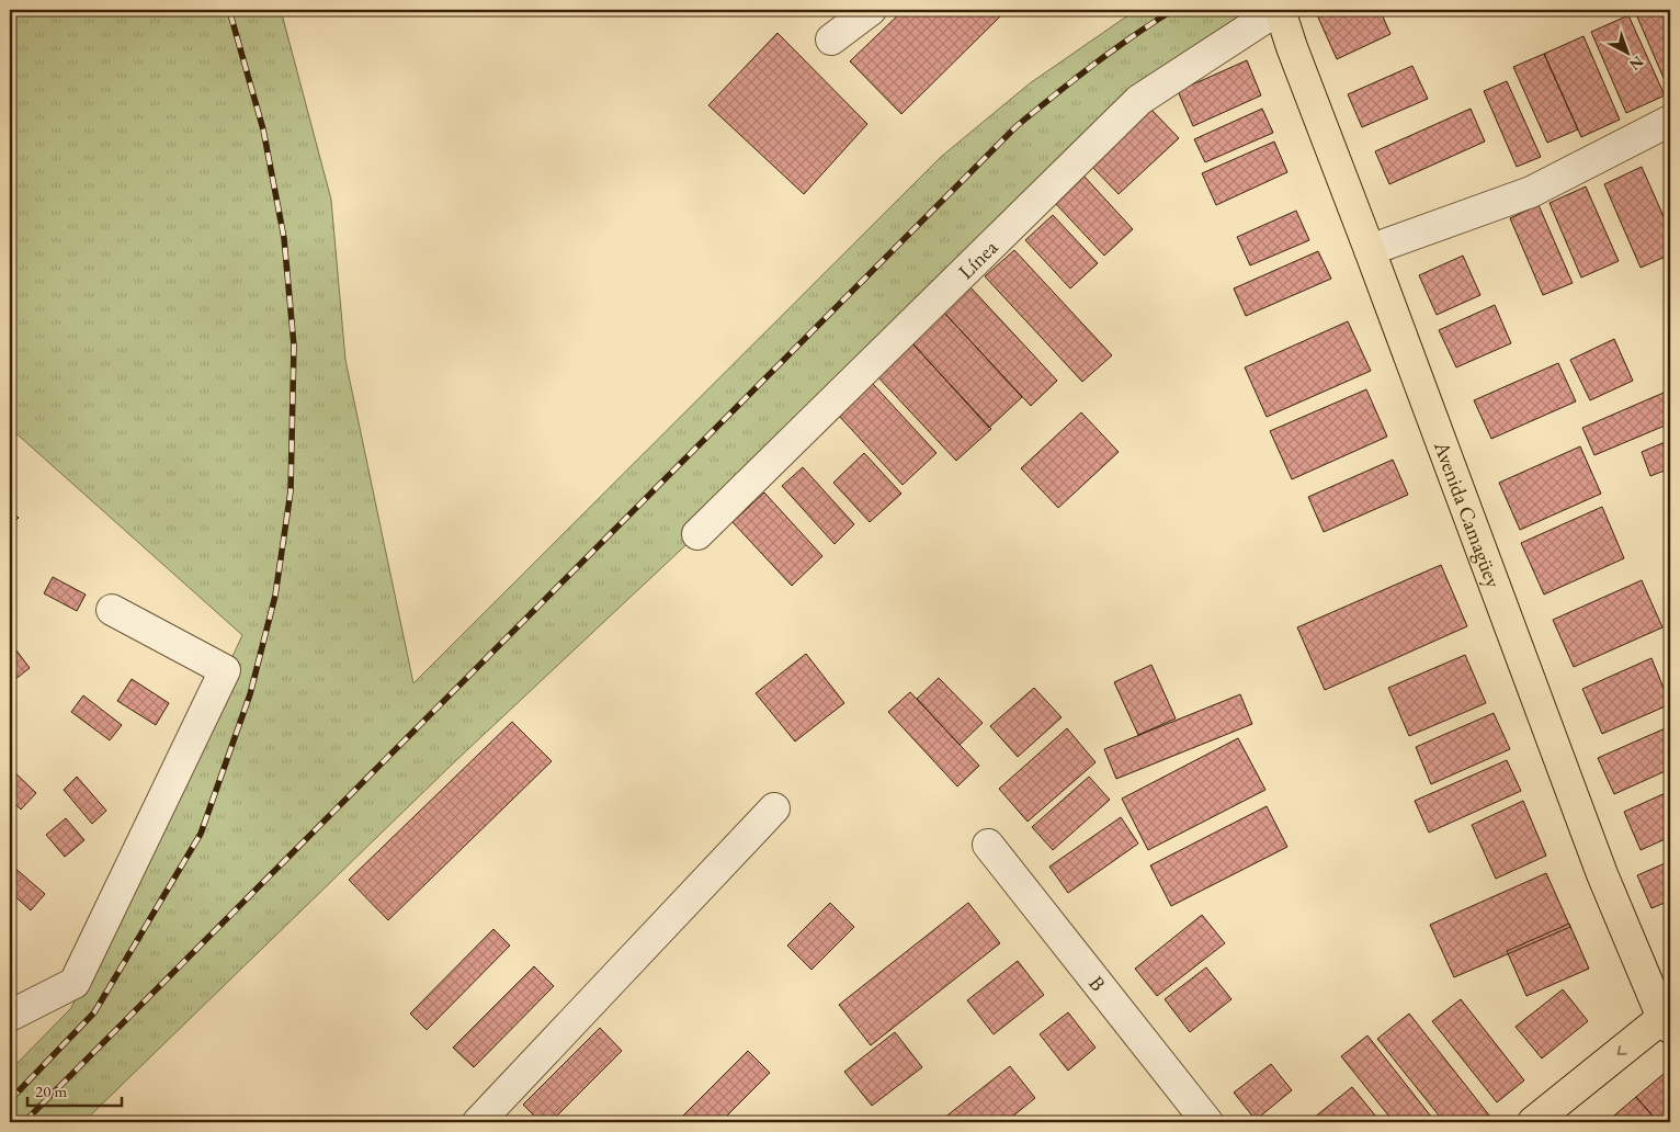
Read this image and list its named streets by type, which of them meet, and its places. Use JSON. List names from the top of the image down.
{
  "streets": {
    "main road": ["Avenida Camagüey"],
    "street": ["Línea", "B"]
  },
  "crossings": [
    ["Línea", "Avenida Camagüey"]
  ],
  "scale_bar": "20 m",
  "north": "bottom right"
}
